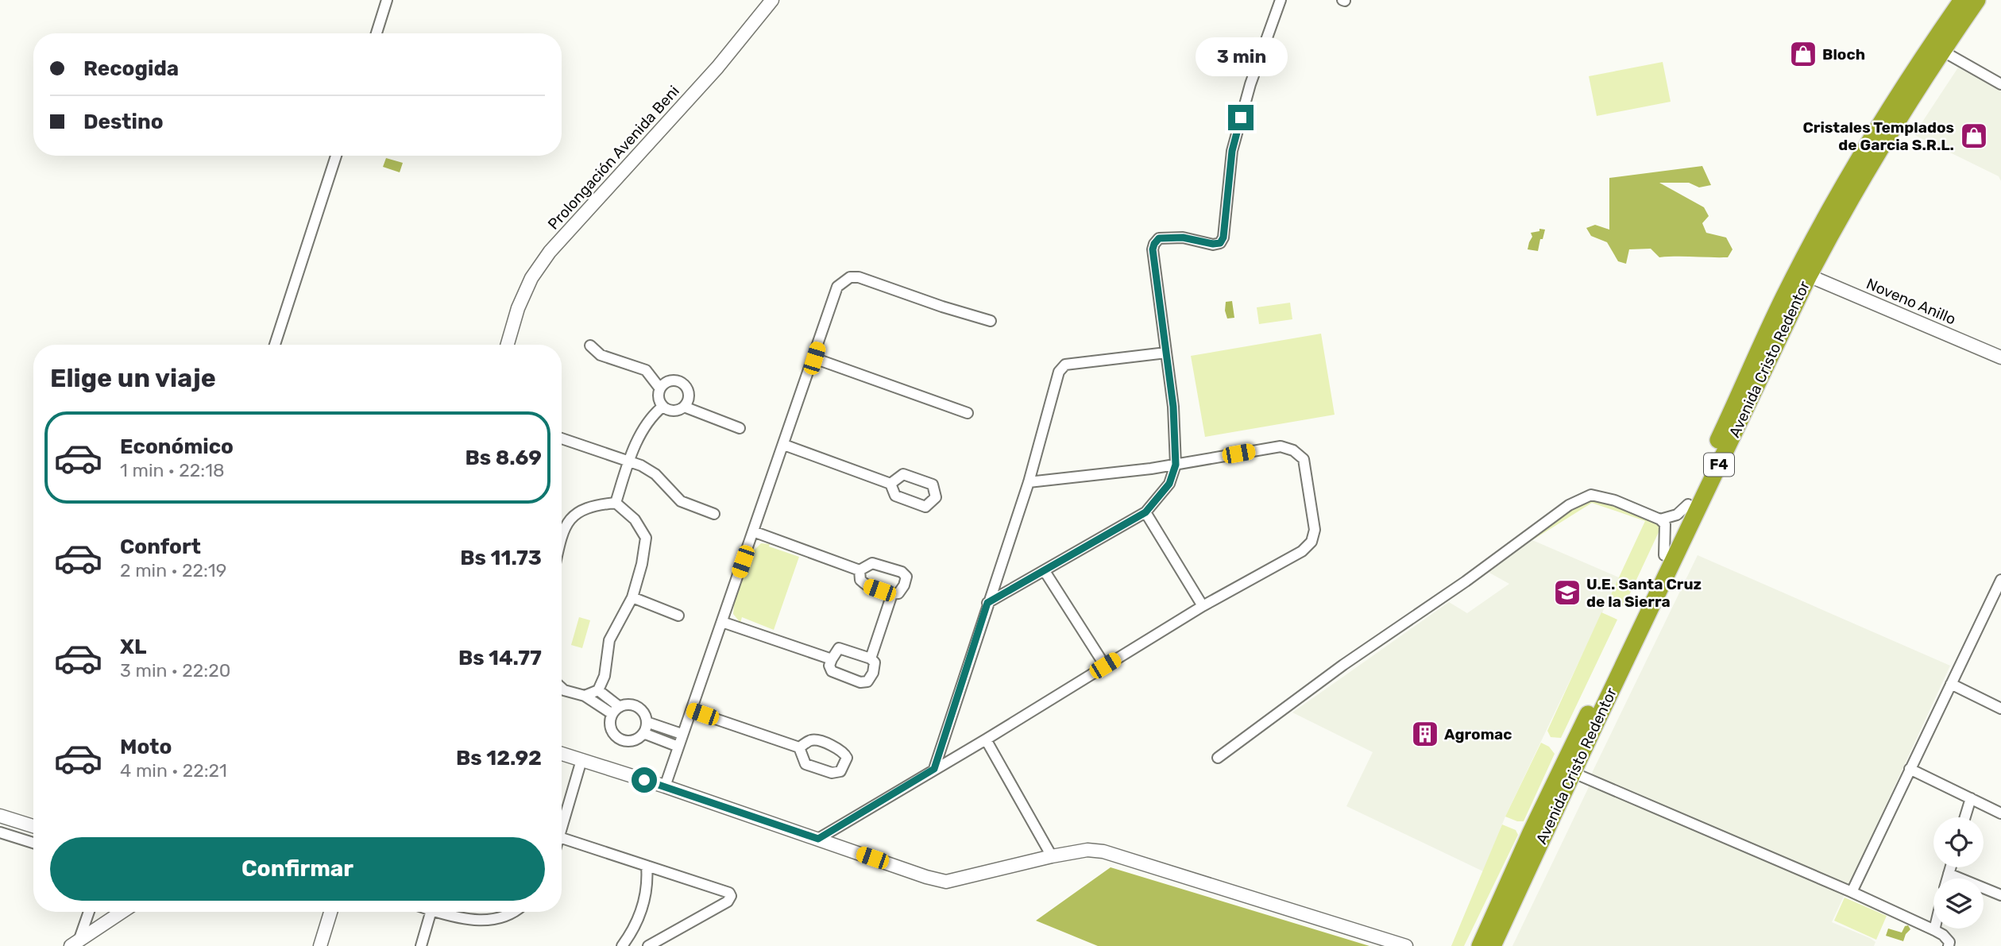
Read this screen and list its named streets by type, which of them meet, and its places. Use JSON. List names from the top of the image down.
{
  "streets": {
    "highway": ["Avenida Cristo Redentor", "F4"],
    "street": ["Prolongación Avenida Beni", "Noveno Anillo"]
  },
  "crossings": [
    ["Noveno Anillo", "Avenida Cristo Redentor"]
  ],
  "places": {
    "shop": ["Bloch", "Cristales Templados de Garcia S.R.L."],
    "school or university": ["U.E. Santa Cruz de la Sierra"],
    "building": ["Agromac"]
  },
  "page": {
    "banner": ["Recogida", "Destino"],
    "bubble": "3 min",
    "heading": "Elige un viaje",
    "list": [
      {
        "name": "Económico",
        "note": "1 min · 22:18",
        "value": "Bs 8.69"
      },
      {
        "name": "Confort",
        "note": "2 min · 22:19",
        "value": "Bs 11.73"
      },
      {
        "name": "XL",
        "note": "3 min · 22:20",
        "value": "Bs 14.77"
      },
      {
        "name": "Moto",
        "note": "4 min · 22:21",
        "value": "Bs 12.92"
      }
    ],
    "buttons": "Confirmar"
  }
}
